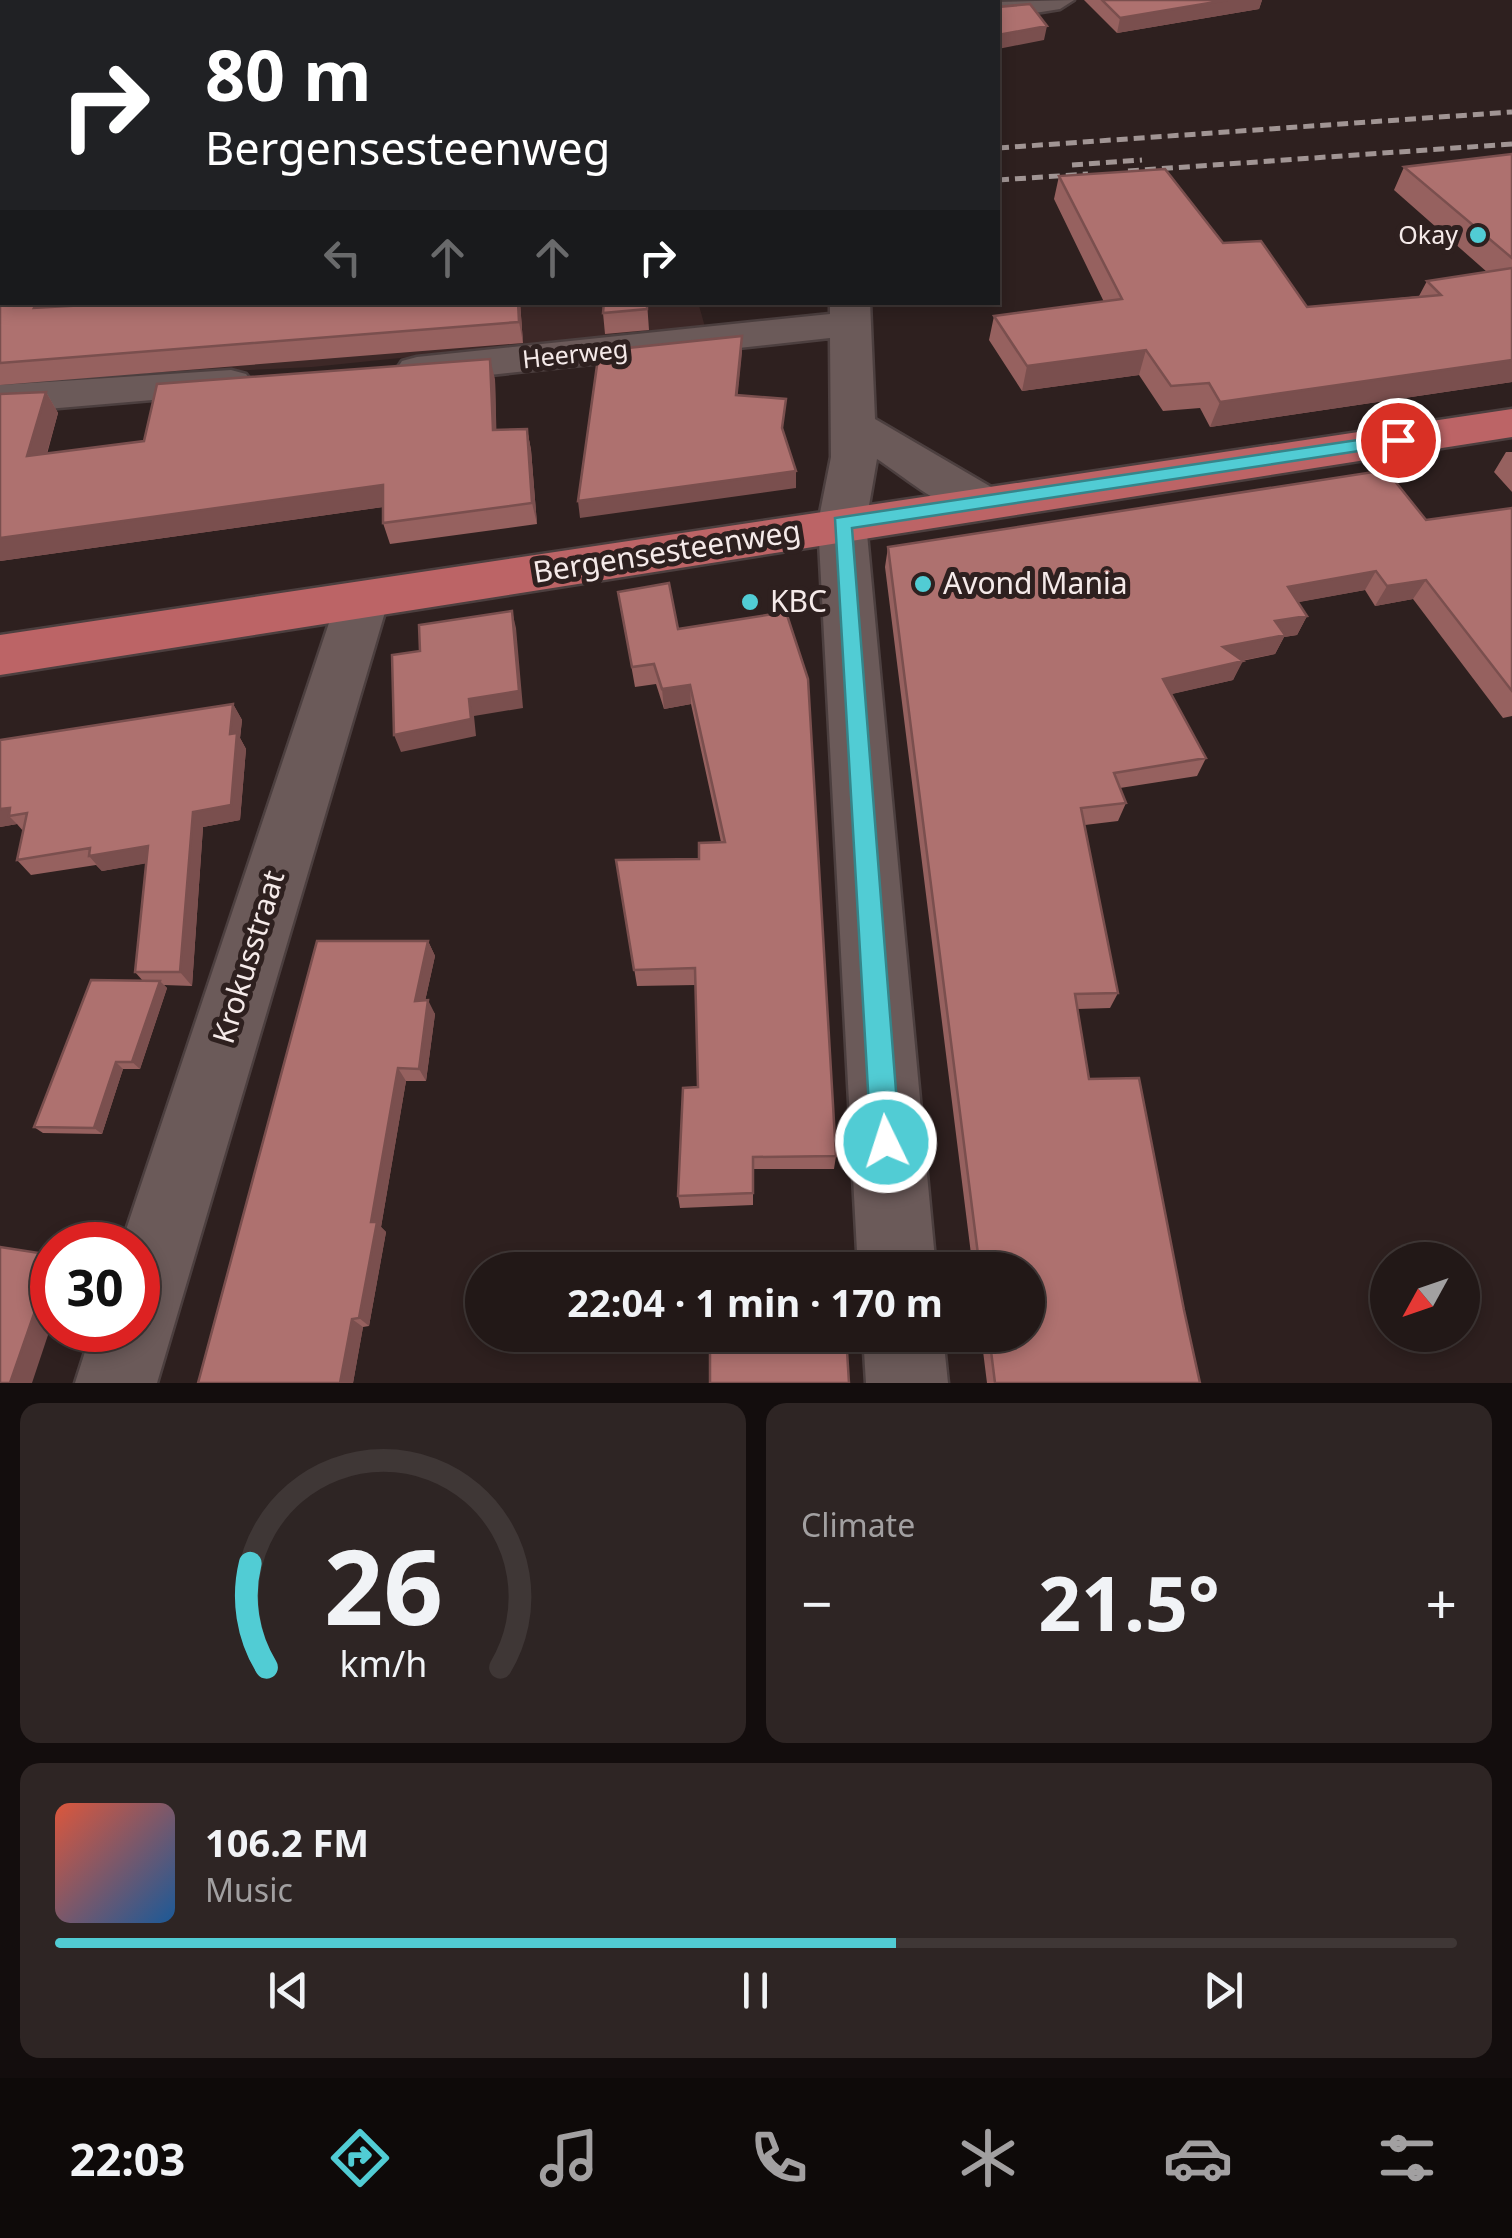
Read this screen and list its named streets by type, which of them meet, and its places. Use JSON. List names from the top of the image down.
{
  "streets": {
    "main road": ["Bergensesteenweg"],
    "street": ["Heerweg", "Krokusstraat"]
  },
  "crossings": [
    ["Bergensesteenweg", "Krokusstraat"]
  ],
  "places": ["Okay", "Avond Mania", "KBC"],
  "north": "bottom left",
  "page": {
    "turn": ["80 m", "Bergensesteenweg"],
    "limit": "30",
    "trip": "22:04 · 1 min · 170 m",
    "tile": "Climate",
    "heat": ["−", "21.5°", "+"],
    "song": ["106.2 FM", "Music"],
    "tabs": "22:03",
    "gauge": ["26", "km/h"]
  }
}
